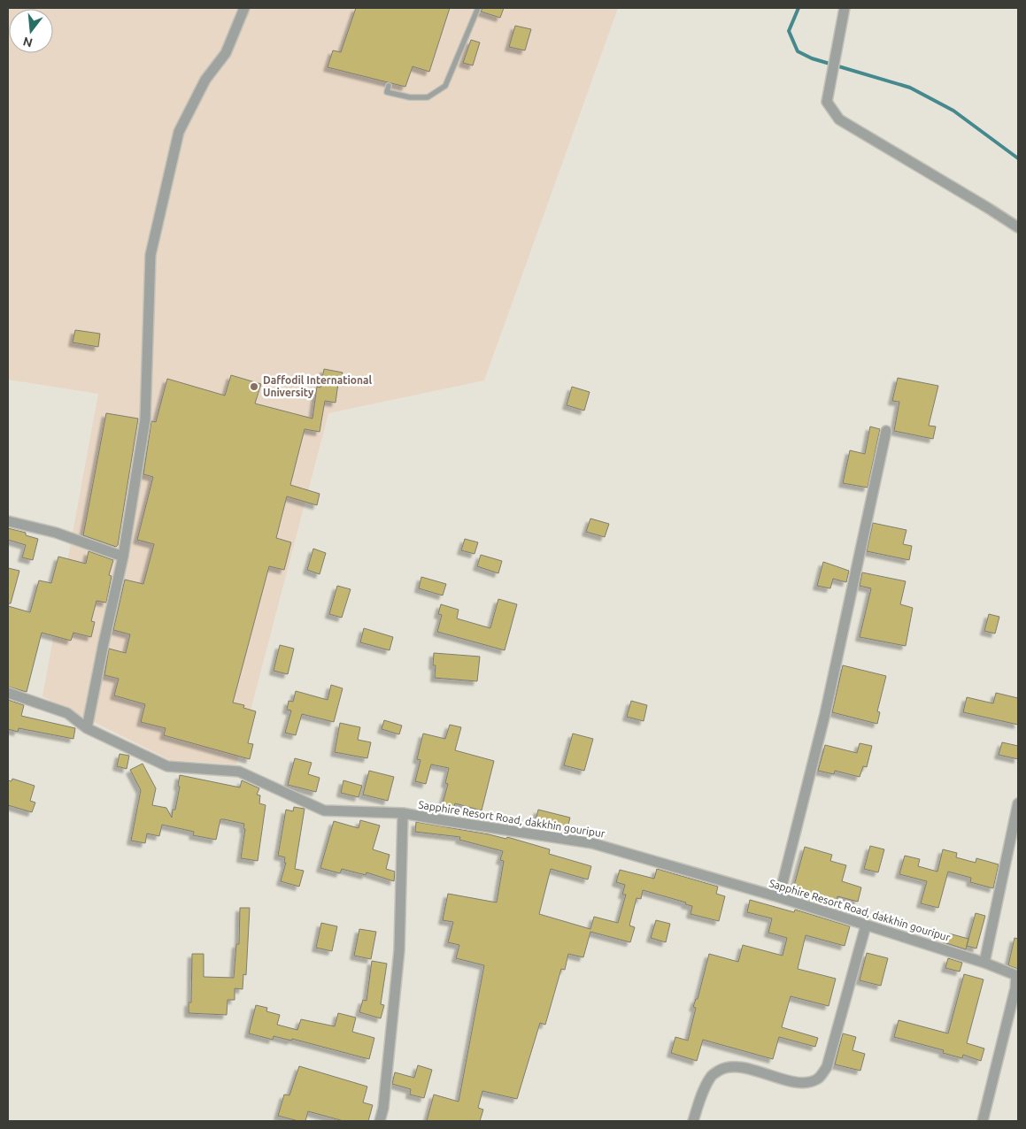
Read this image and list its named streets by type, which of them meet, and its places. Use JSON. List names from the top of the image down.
{
  "streets": {
    "street": ["Sapphire Resort Road, dakkhin gouripur"]
  },
  "places": ["Daffodil International University"],
  "north": "bottom"
}
